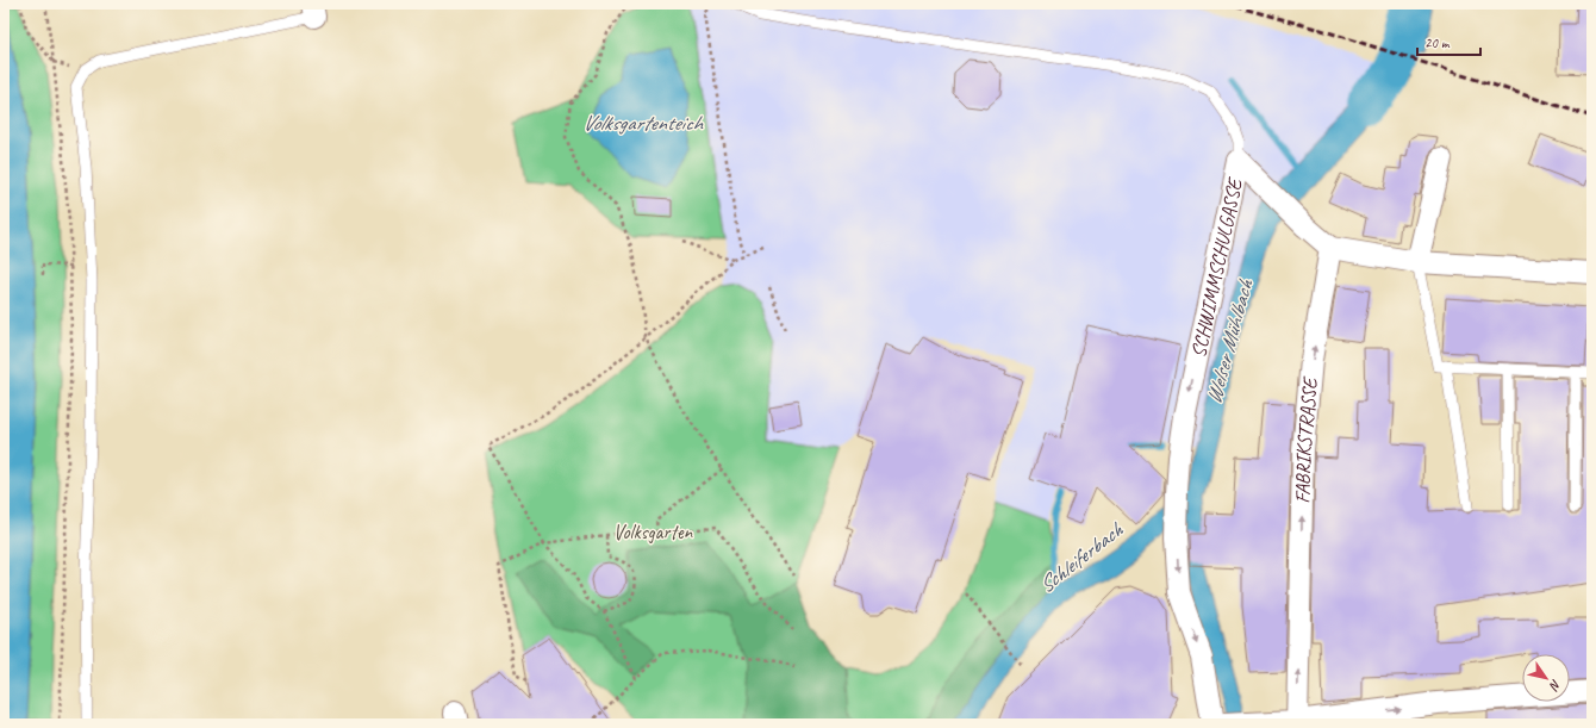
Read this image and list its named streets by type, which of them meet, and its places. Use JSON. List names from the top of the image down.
{
  "streets": {
    "street": ["SCHWIMMSCHULGASSE", "FABRIKSTRASSE"]
  },
  "crossings": [
    ["SCHWIMMSCHULGASSE", "FABRIKSTRASSE"]
  ],
  "one_way": ["SCHWIMMSCHULGASSE", "FABRIKSTRASSE"],
  "water": ["Volksgartenteich", "Welser Mühlbach", "Schleiferbach"],
  "parks": ["Volksgarten"],
  "scale_bar": "20 m",
  "north": "bottom right"
}
